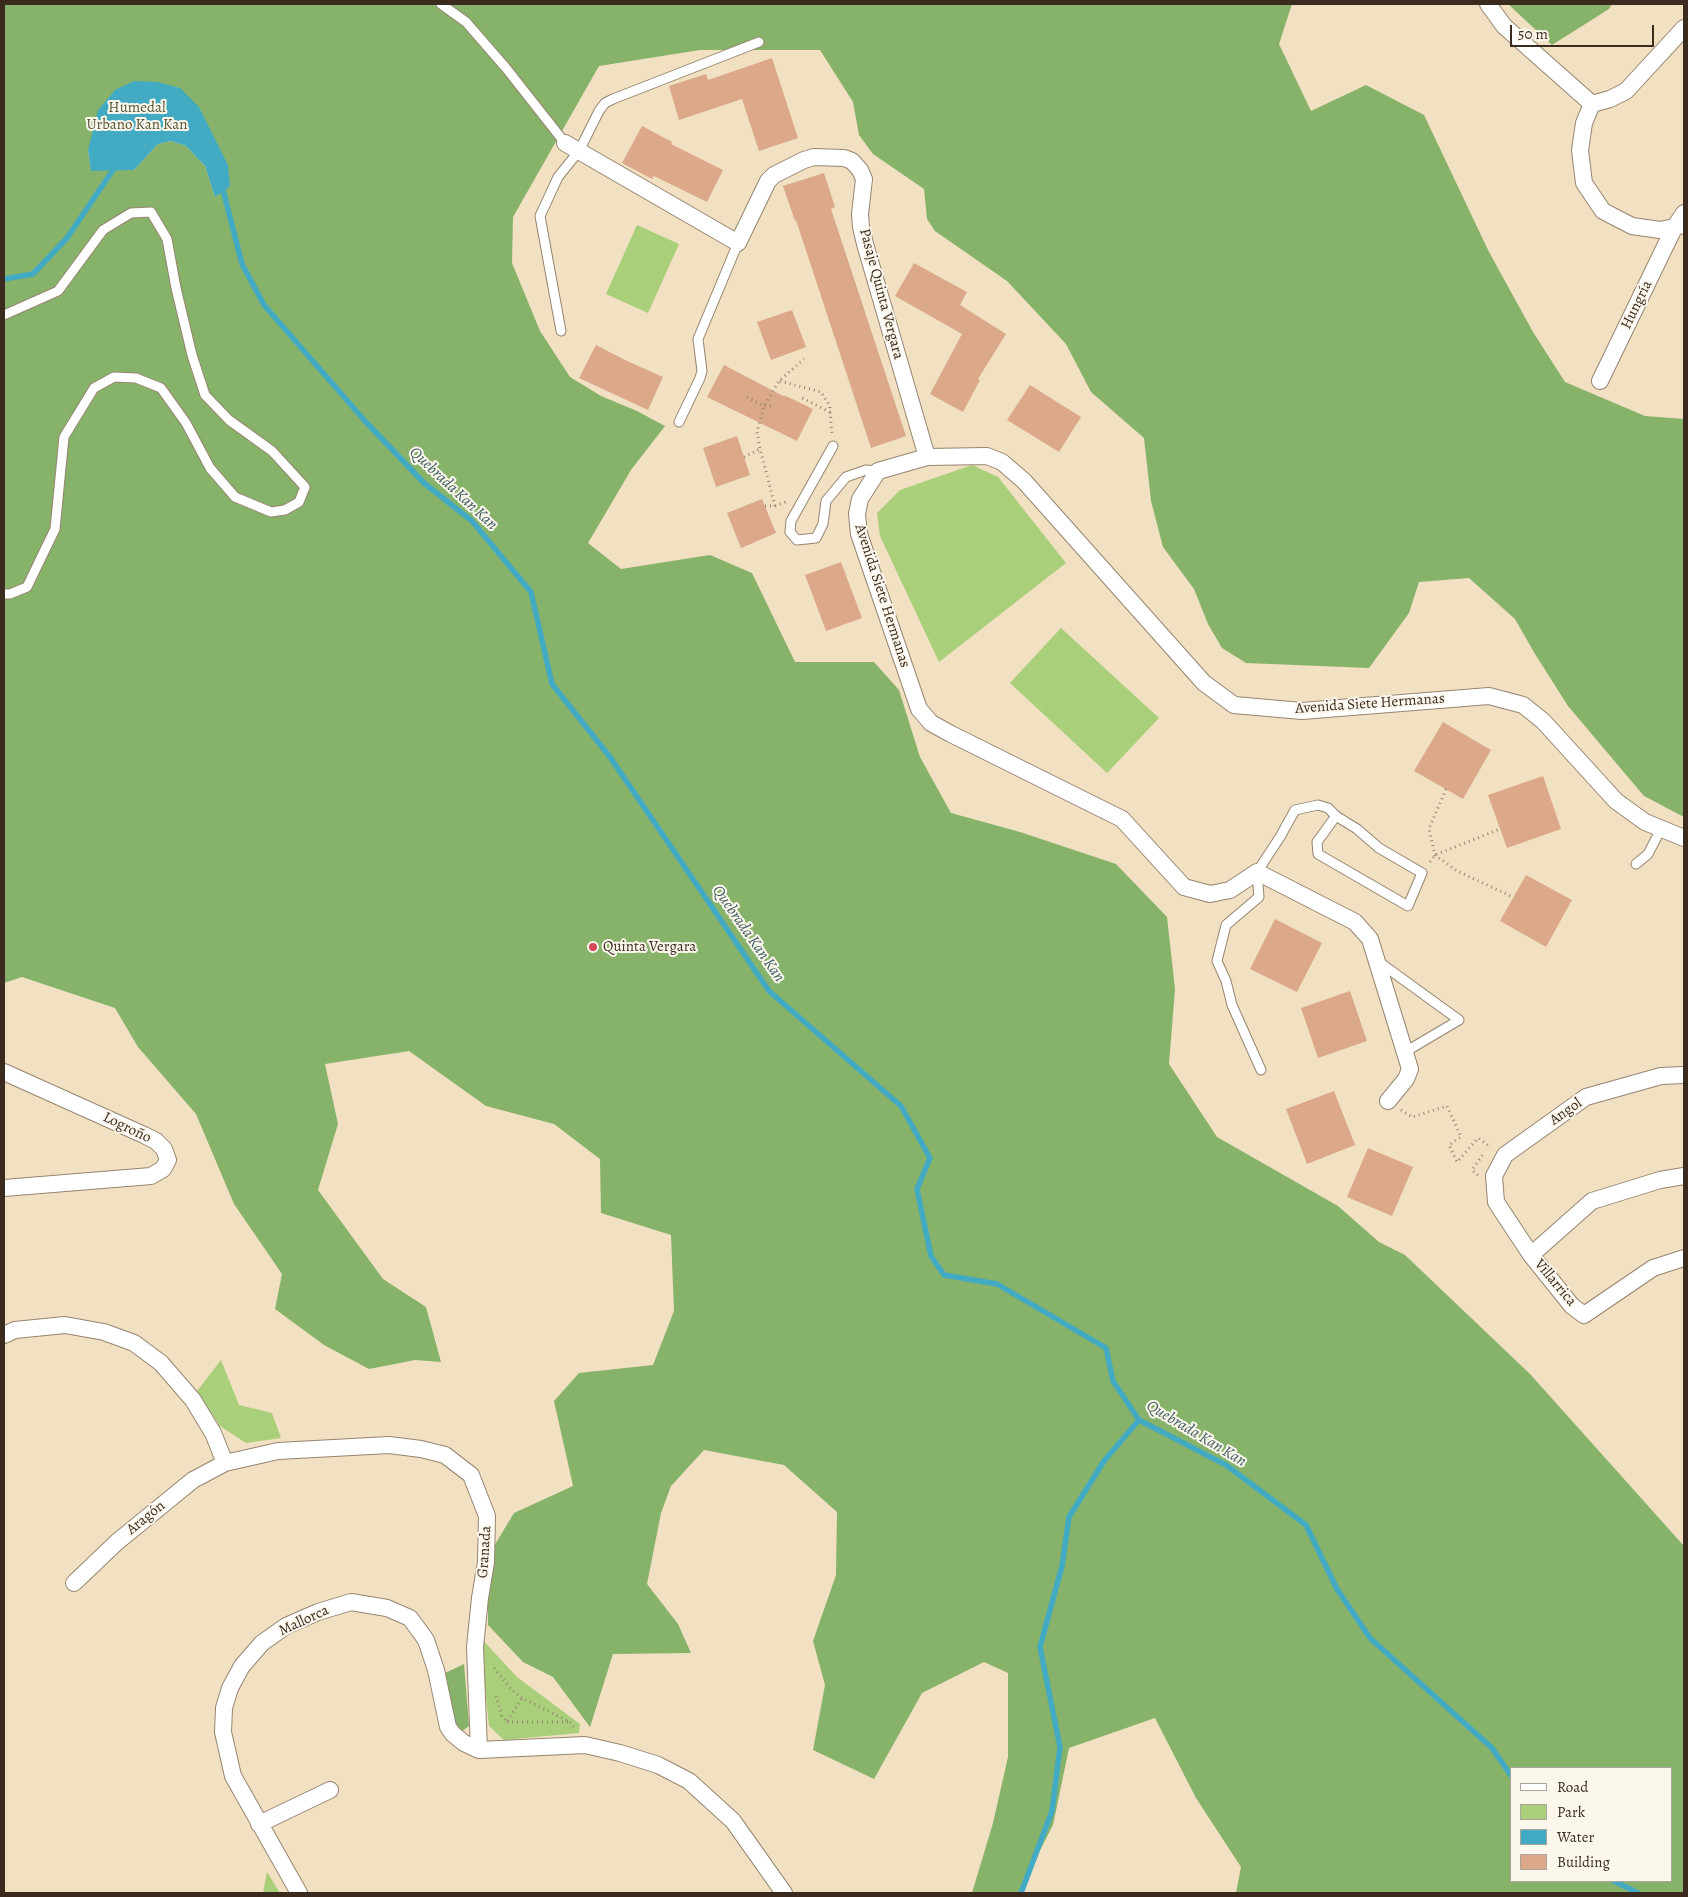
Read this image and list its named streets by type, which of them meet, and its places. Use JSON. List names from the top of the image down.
{
  "streets": {
    "street": [
      "Pasaje Quinta Vergara",
      "Hungría",
      "Avenida Siete Hermanas",
      "Angol",
      "Logroño",
      "Villarrica",
      "Aragón",
      "Granada",
      "Mallorca"
    ]
  },
  "crossings": [
    ["Pasaje Quinta Vergara", "Avenida Siete Hermanas"],
    ["Angol", "Villarrica"],
    ["Aragón", "Granada"],
    ["Granada", "Mallorca"]
  ],
  "water": ["Quebrada Kan Kan"],
  "parks": ["Humedal Urbano Kan Kan"],
  "places": ["Quinta Vergara"],
  "legend": [
    "Road",
    "Park",
    "Water",
    "Building"
  ],
  "scale_bar": "50 m"
}
